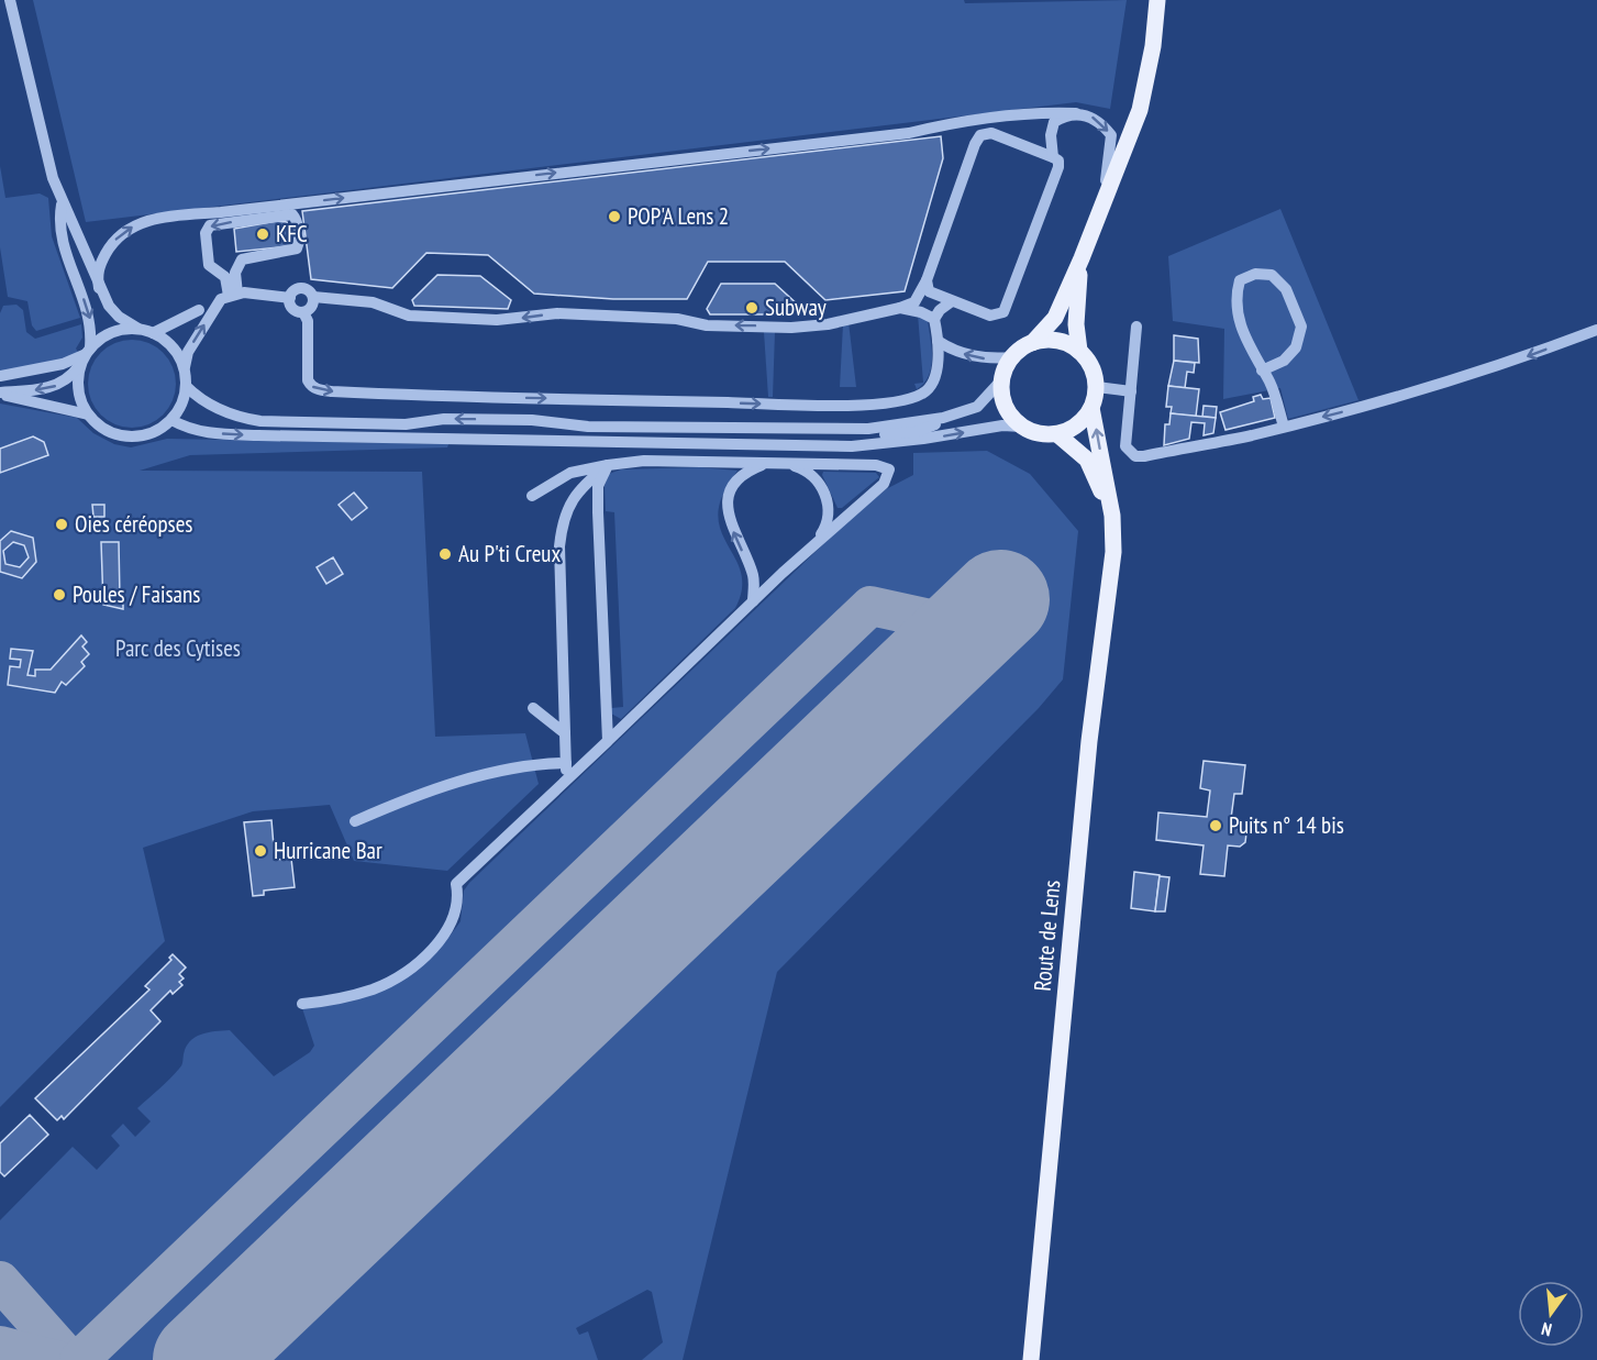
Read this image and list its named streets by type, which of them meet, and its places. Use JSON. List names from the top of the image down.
{
  "streets": {
    "main road": ["Route de Lens"]
  },
  "parks": ["Parc des Cytises"],
  "places": [
    "POP'A Lens 2",
    "KFC",
    "Subway",
    "Oies céréopses",
    "Au P'ti Creux",
    "Poules / Faisans",
    "Puits n° 14 bis",
    "Hurricane Bar"
  ],
  "north": "bottom"
}
